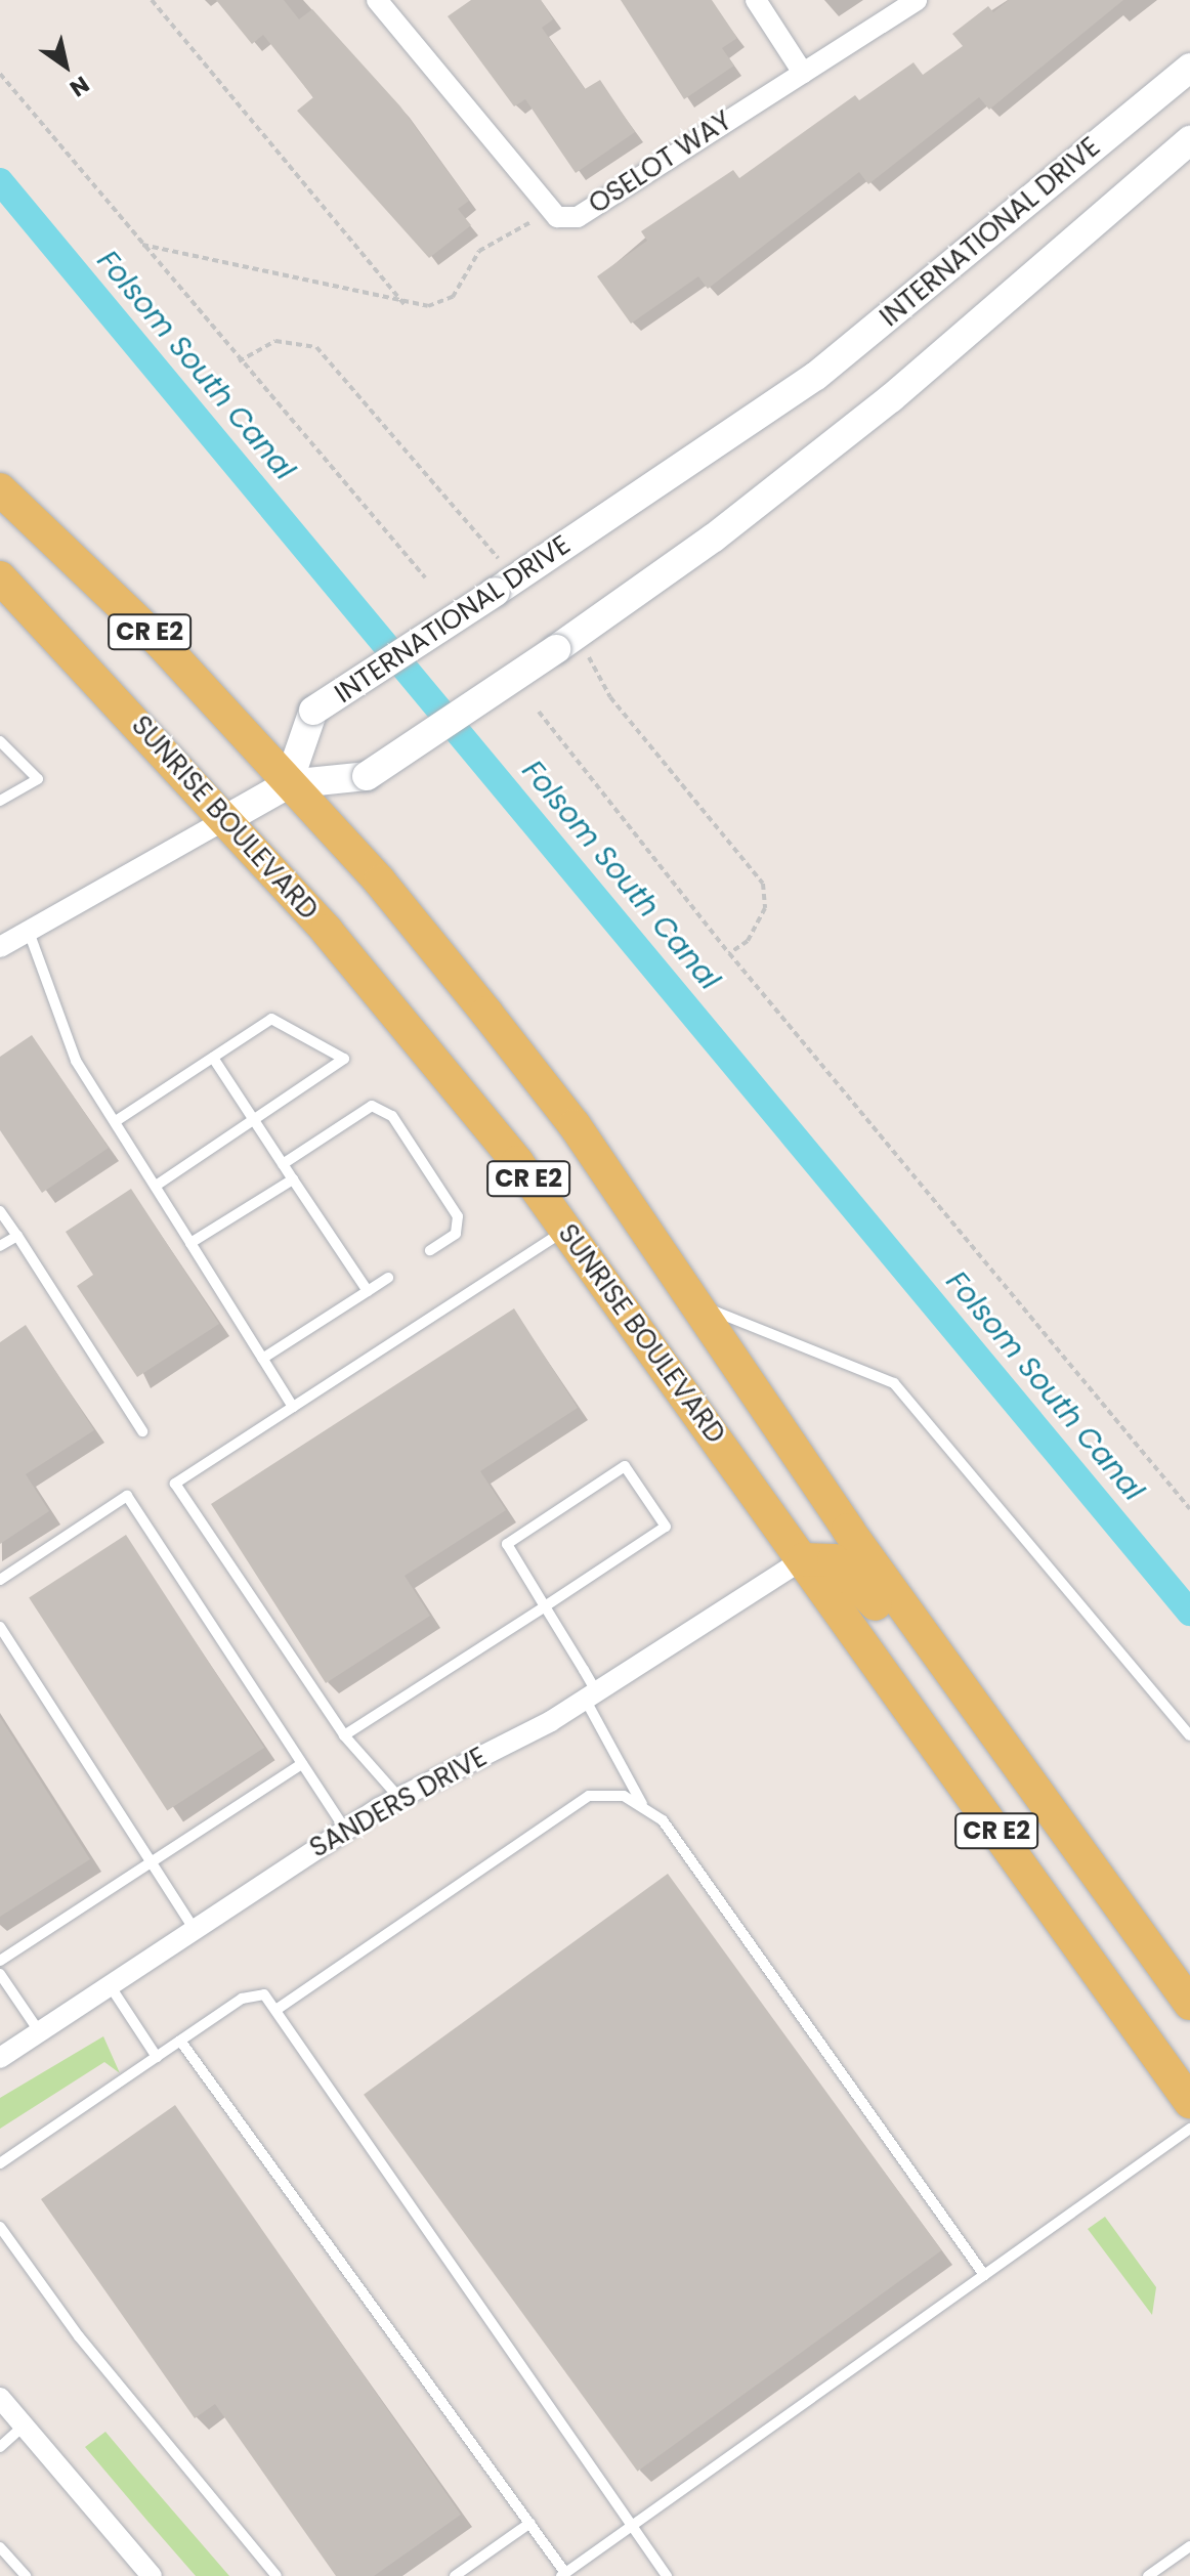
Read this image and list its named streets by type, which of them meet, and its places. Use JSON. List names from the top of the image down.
{
  "streets": {
    "main road": ["INTERNATIONAL DRIVE", "CR E2", "SUNRISE BOULEVARD"],
    "street": ["OSELOT WAY", "SANDERS DRIVE"]
  },
  "crossings": [
    ["INTERNATIONAL DRIVE", "CR E2"],
    ["SUNRISE BOULEVARD", "SANDERS DRIVE"]
  ],
  "water": ["Folsom South Canal"],
  "north": "bottom right"
}
